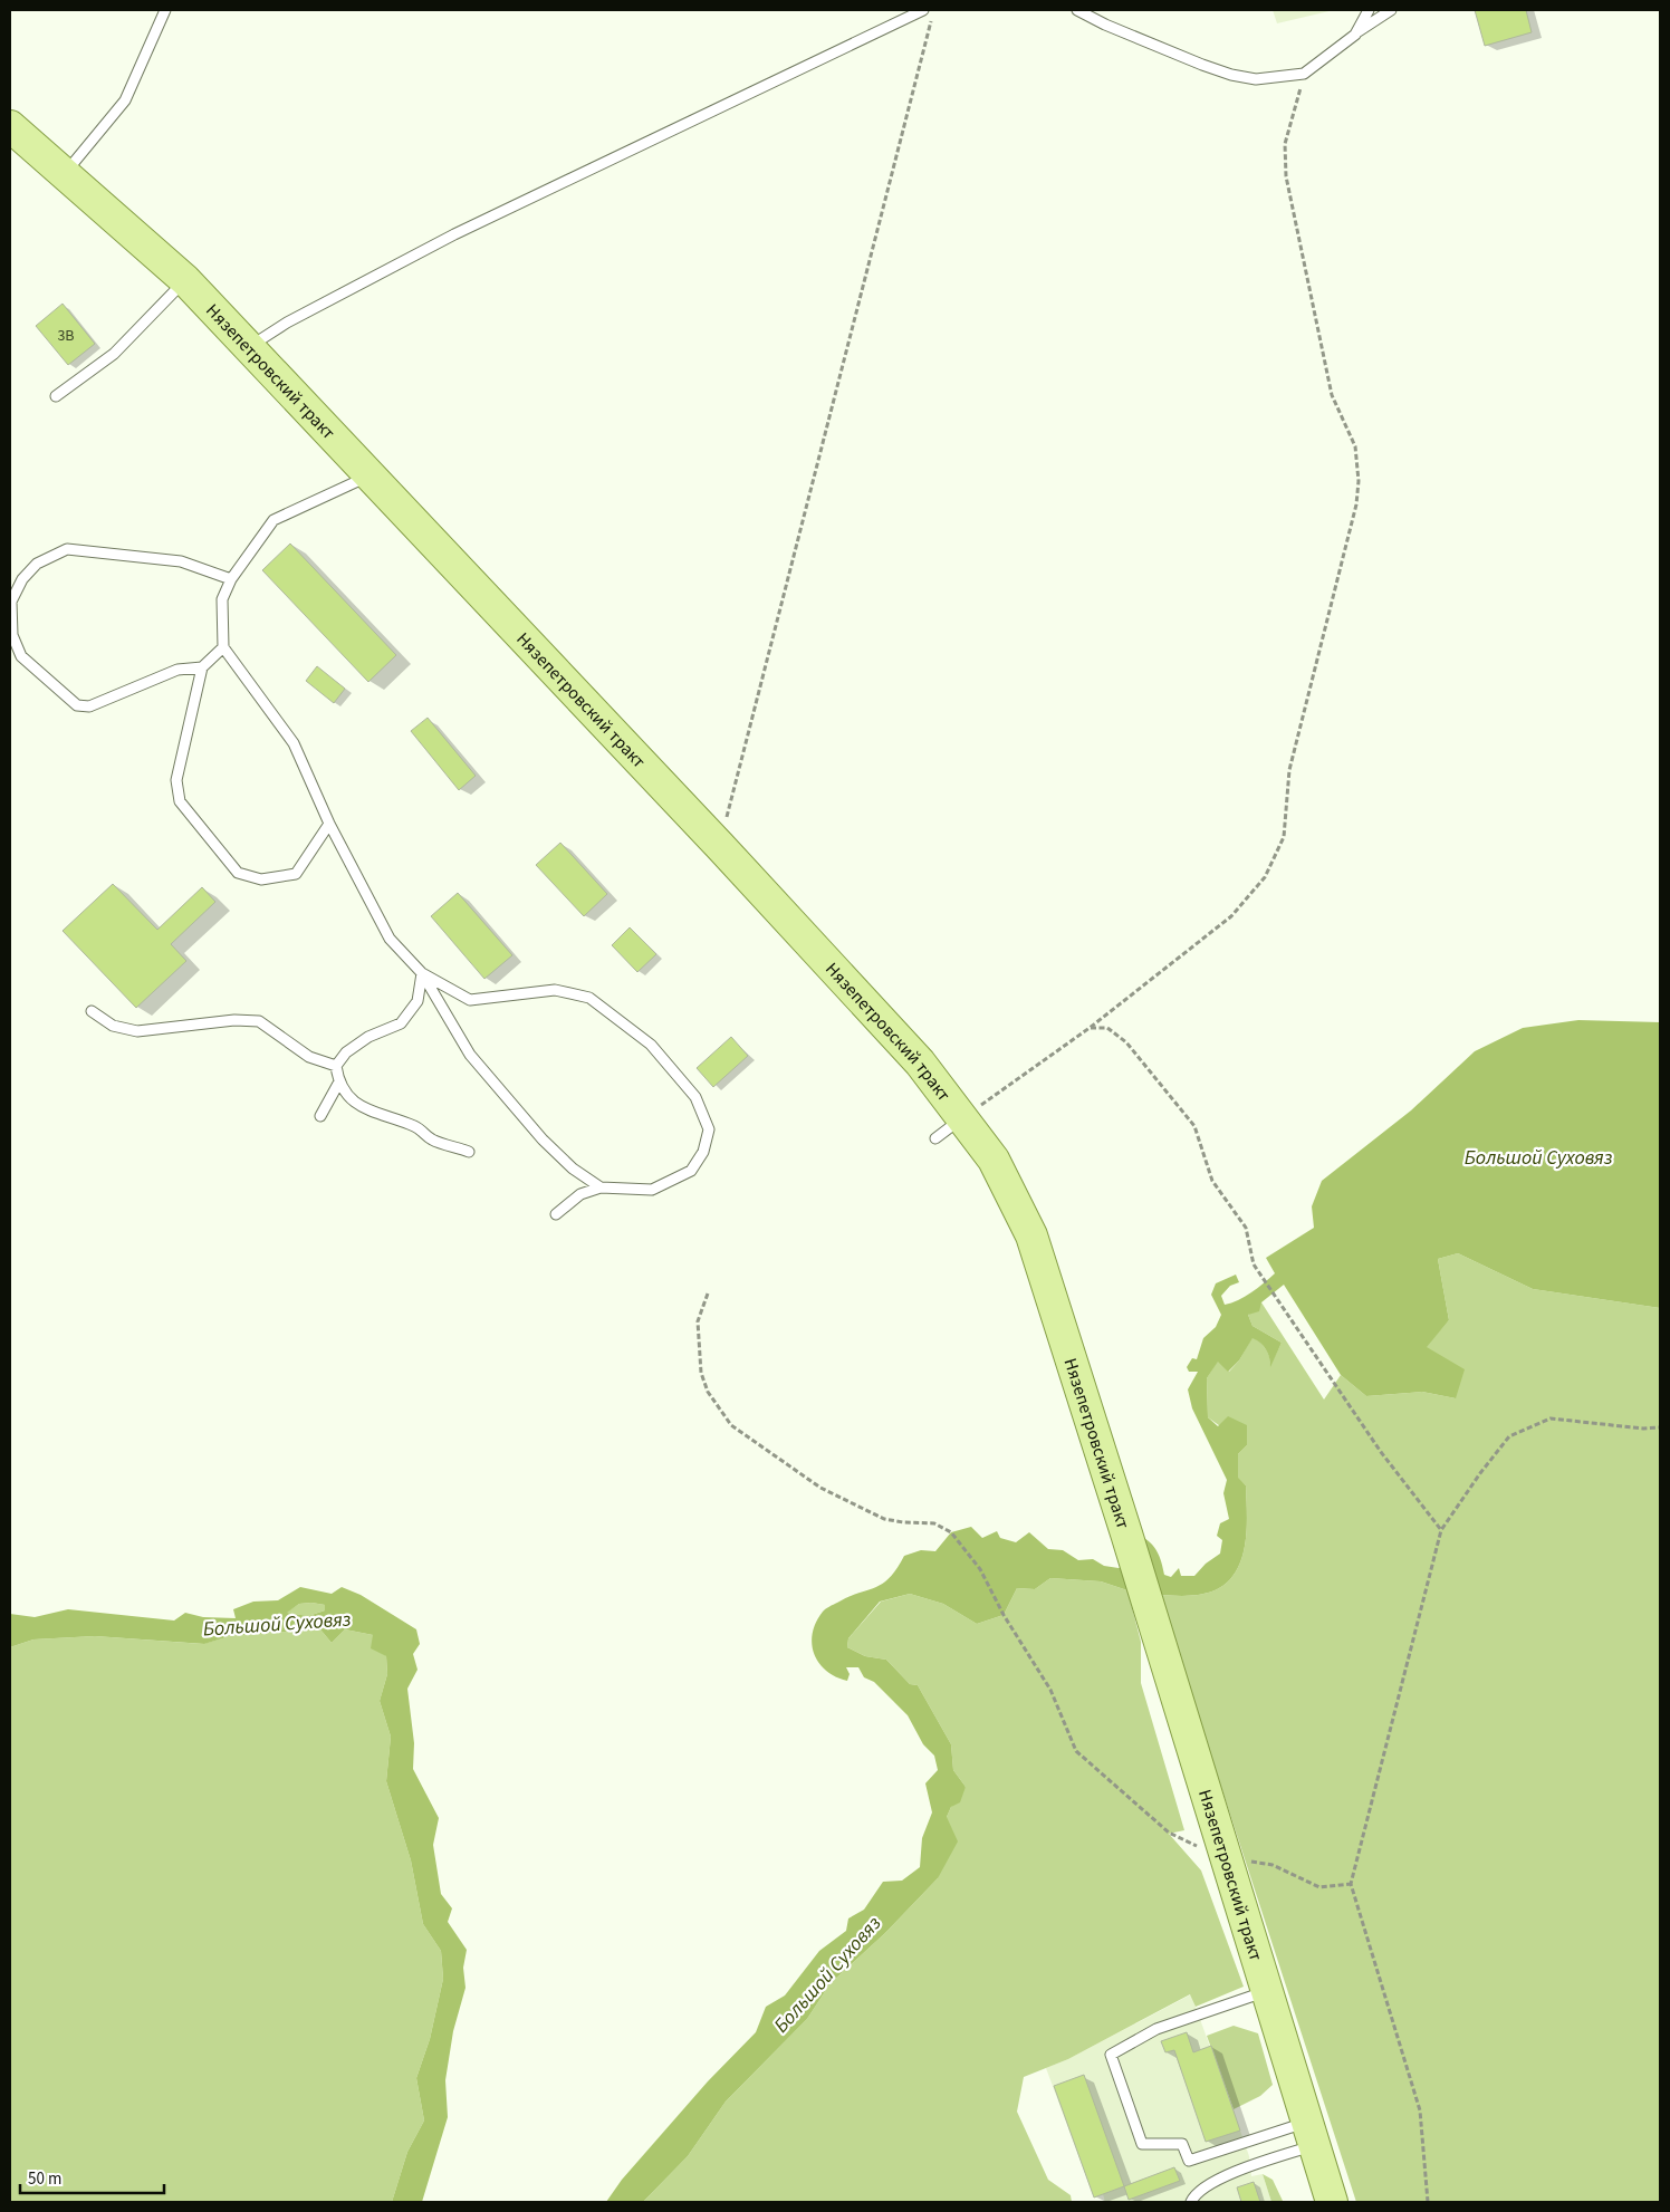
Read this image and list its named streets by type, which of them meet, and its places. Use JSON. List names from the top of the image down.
{
  "streets": {
    "main road": ["Нязепетровский тракт"]
  },
  "water": ["Большой Суховяз"],
  "house_numbers": ["3В"],
  "scale_bar": "50 m"
}
